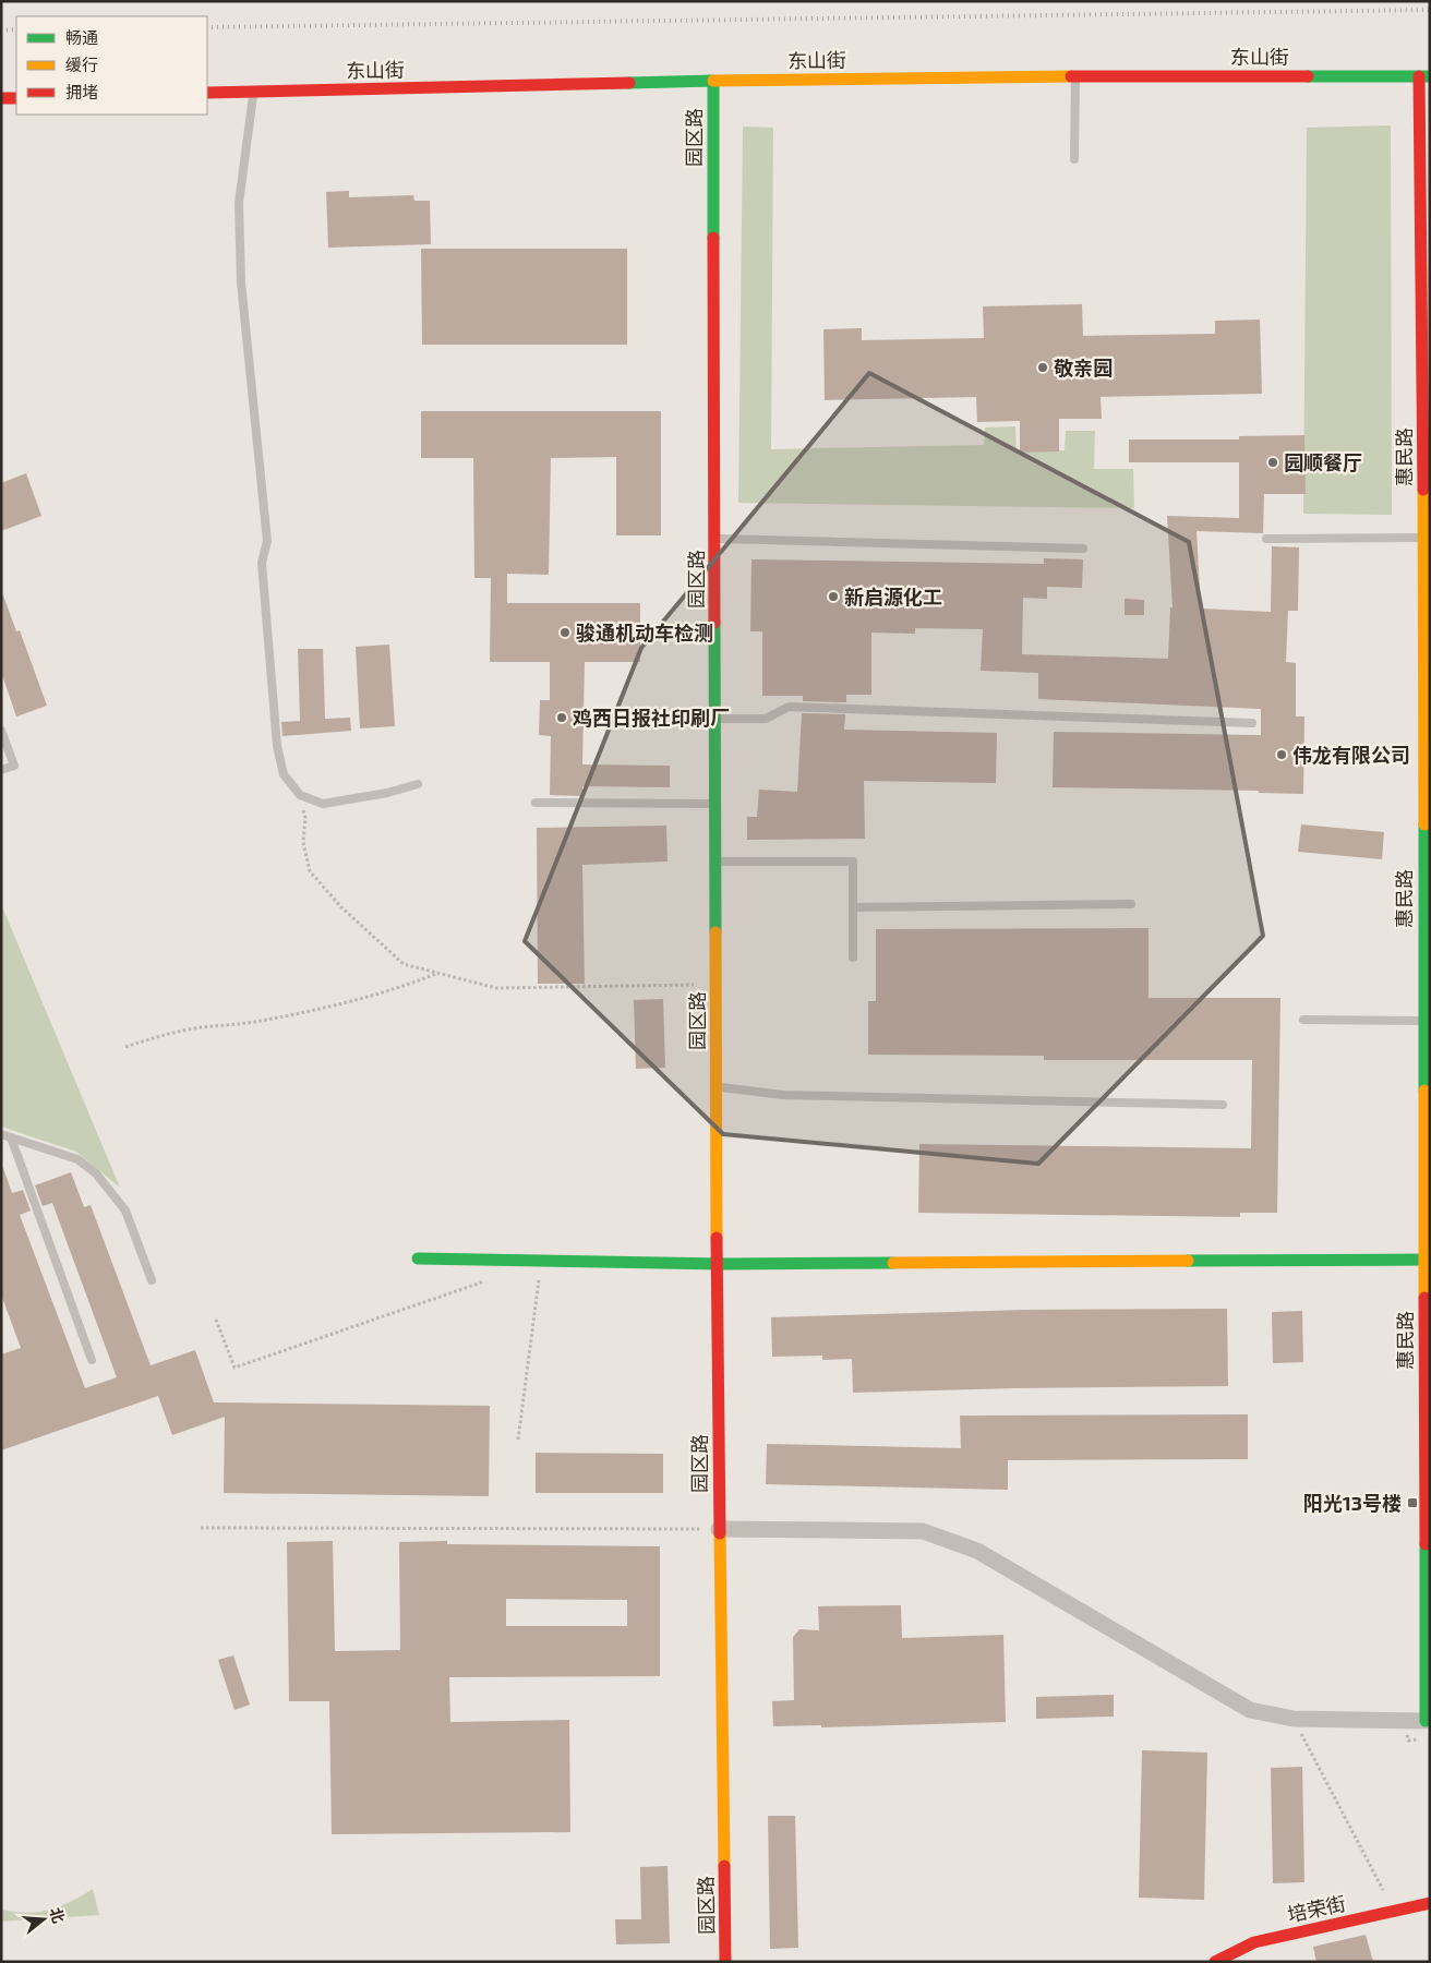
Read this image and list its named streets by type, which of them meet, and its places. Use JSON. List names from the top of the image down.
{
  "streets": {
    "main road": [
      "东山街",
      "园区路",
      "惠民路",
      "培荣街"
    ]
  },
  "crossings": [
    ["东山街", "园区路"],
    ["东山街", "惠民路"]
  ],
  "places": {
    "other": [
      "敬亲园",
      "园顺餐厅",
      "新启源化工",
      "骏通机动车检测",
      "鸡西日报社印刷厂",
      "伟龙有限公司"
    ],
    "transit": ["阳光13号楼"]
  },
  "legend": ["畅通", "缓行", "拥堵"],
  "north": "right"
}
